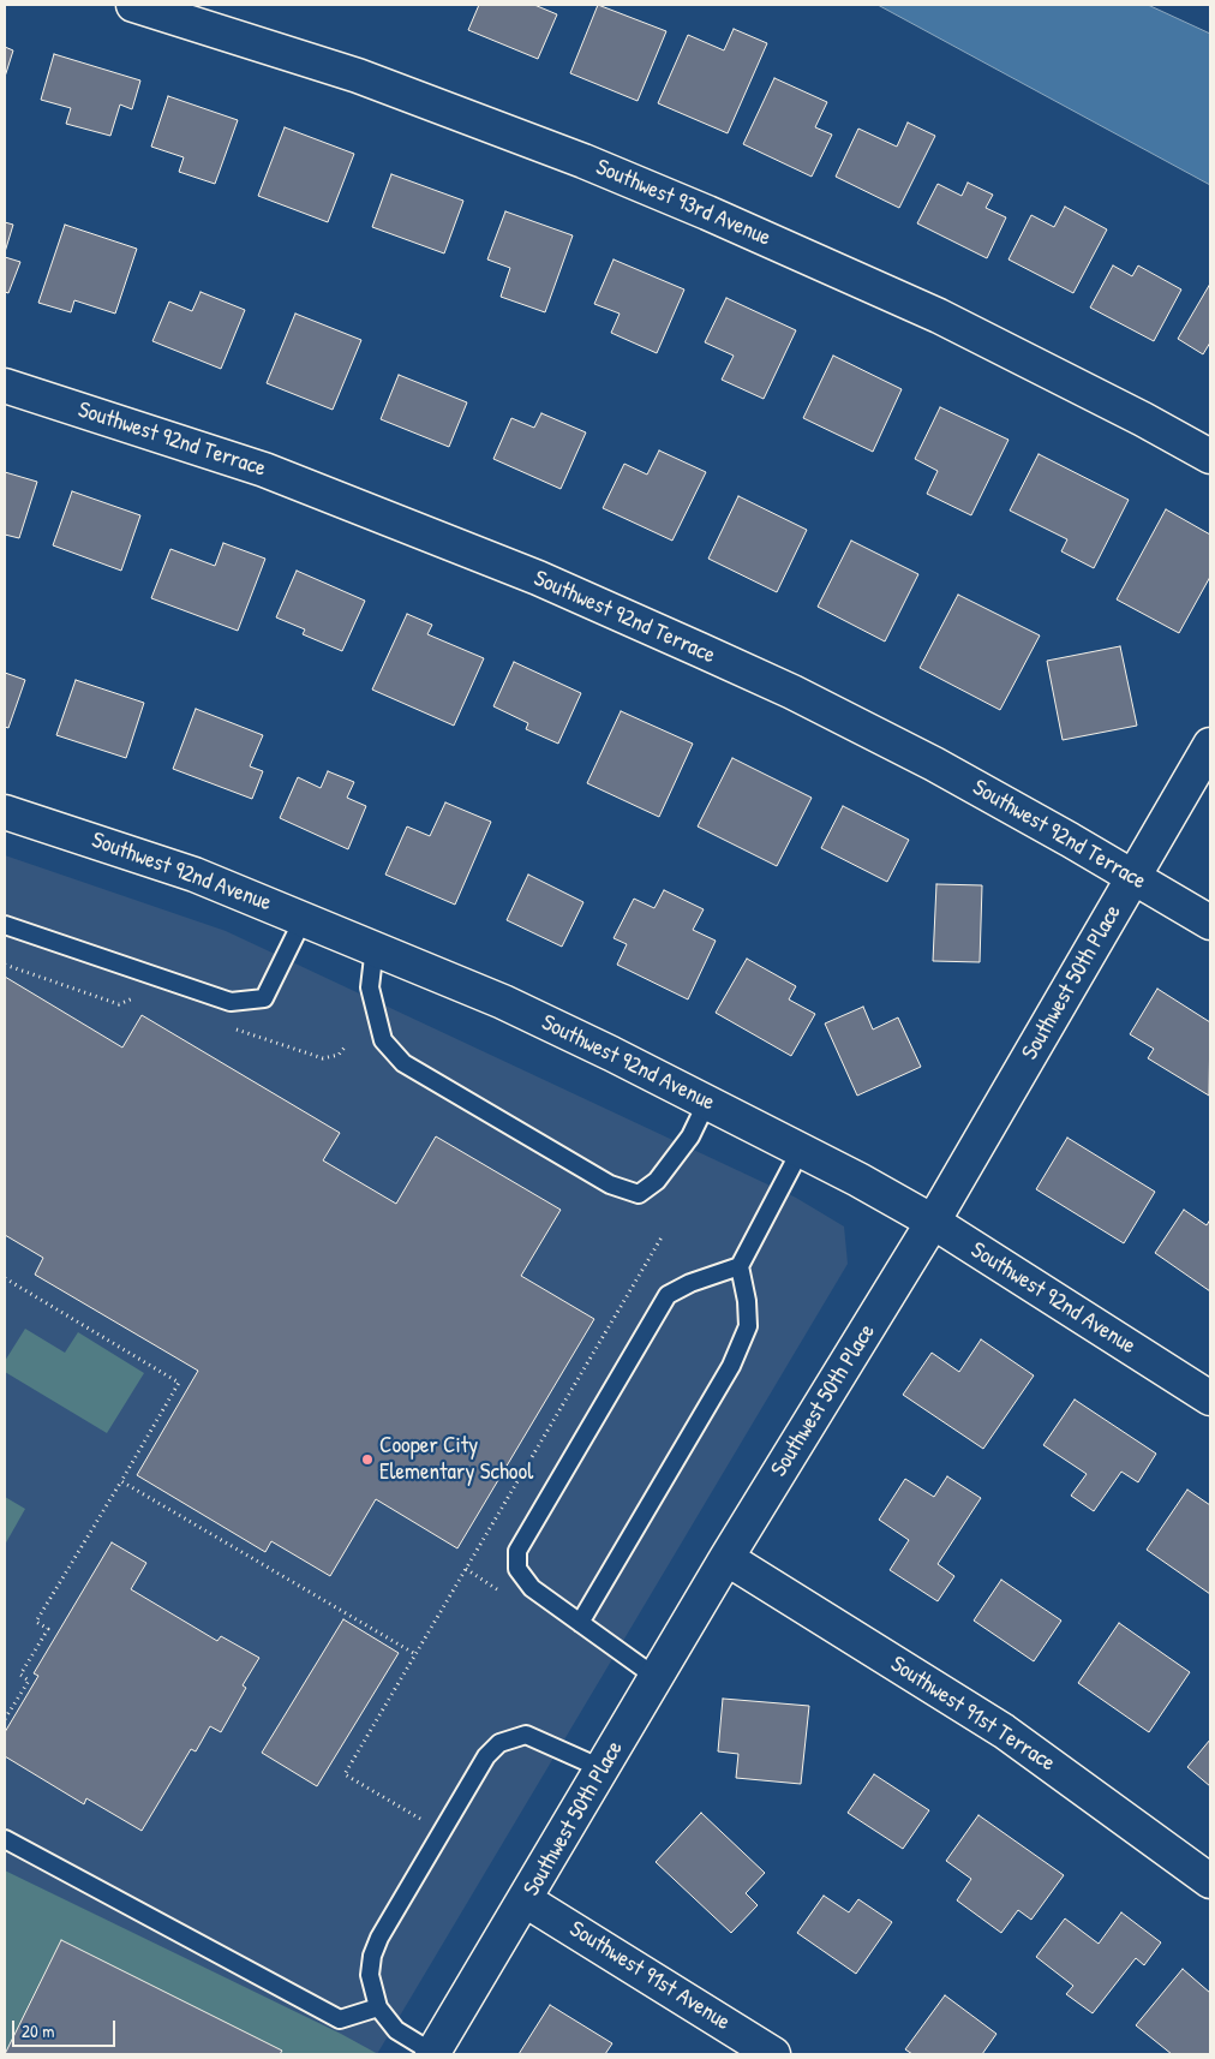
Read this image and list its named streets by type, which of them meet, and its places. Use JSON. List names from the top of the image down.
{
  "streets": {
    "street": [
      "Southwest 93rd Avenue",
      "Southwest 92nd Terrace",
      "Southwest 92nd Avenue",
      "Southwest 50th Place",
      "Southwest 91st Terrace",
      "Southwest 91st Avenue"
    ]
  },
  "crossings": [
    ["Southwest 92nd Terrace", "Southwest 50th Place"],
    ["Southwest 92nd Avenue", "Southwest 50th Place"],
    ["Southwest 50th Place", "Southwest 91st Terrace"],
    ["Southwest 50th Place", "Southwest 91st Avenue"]
  ],
  "places": ["Cooper City Elementary School"],
  "scale_bar": "20 m"
}
